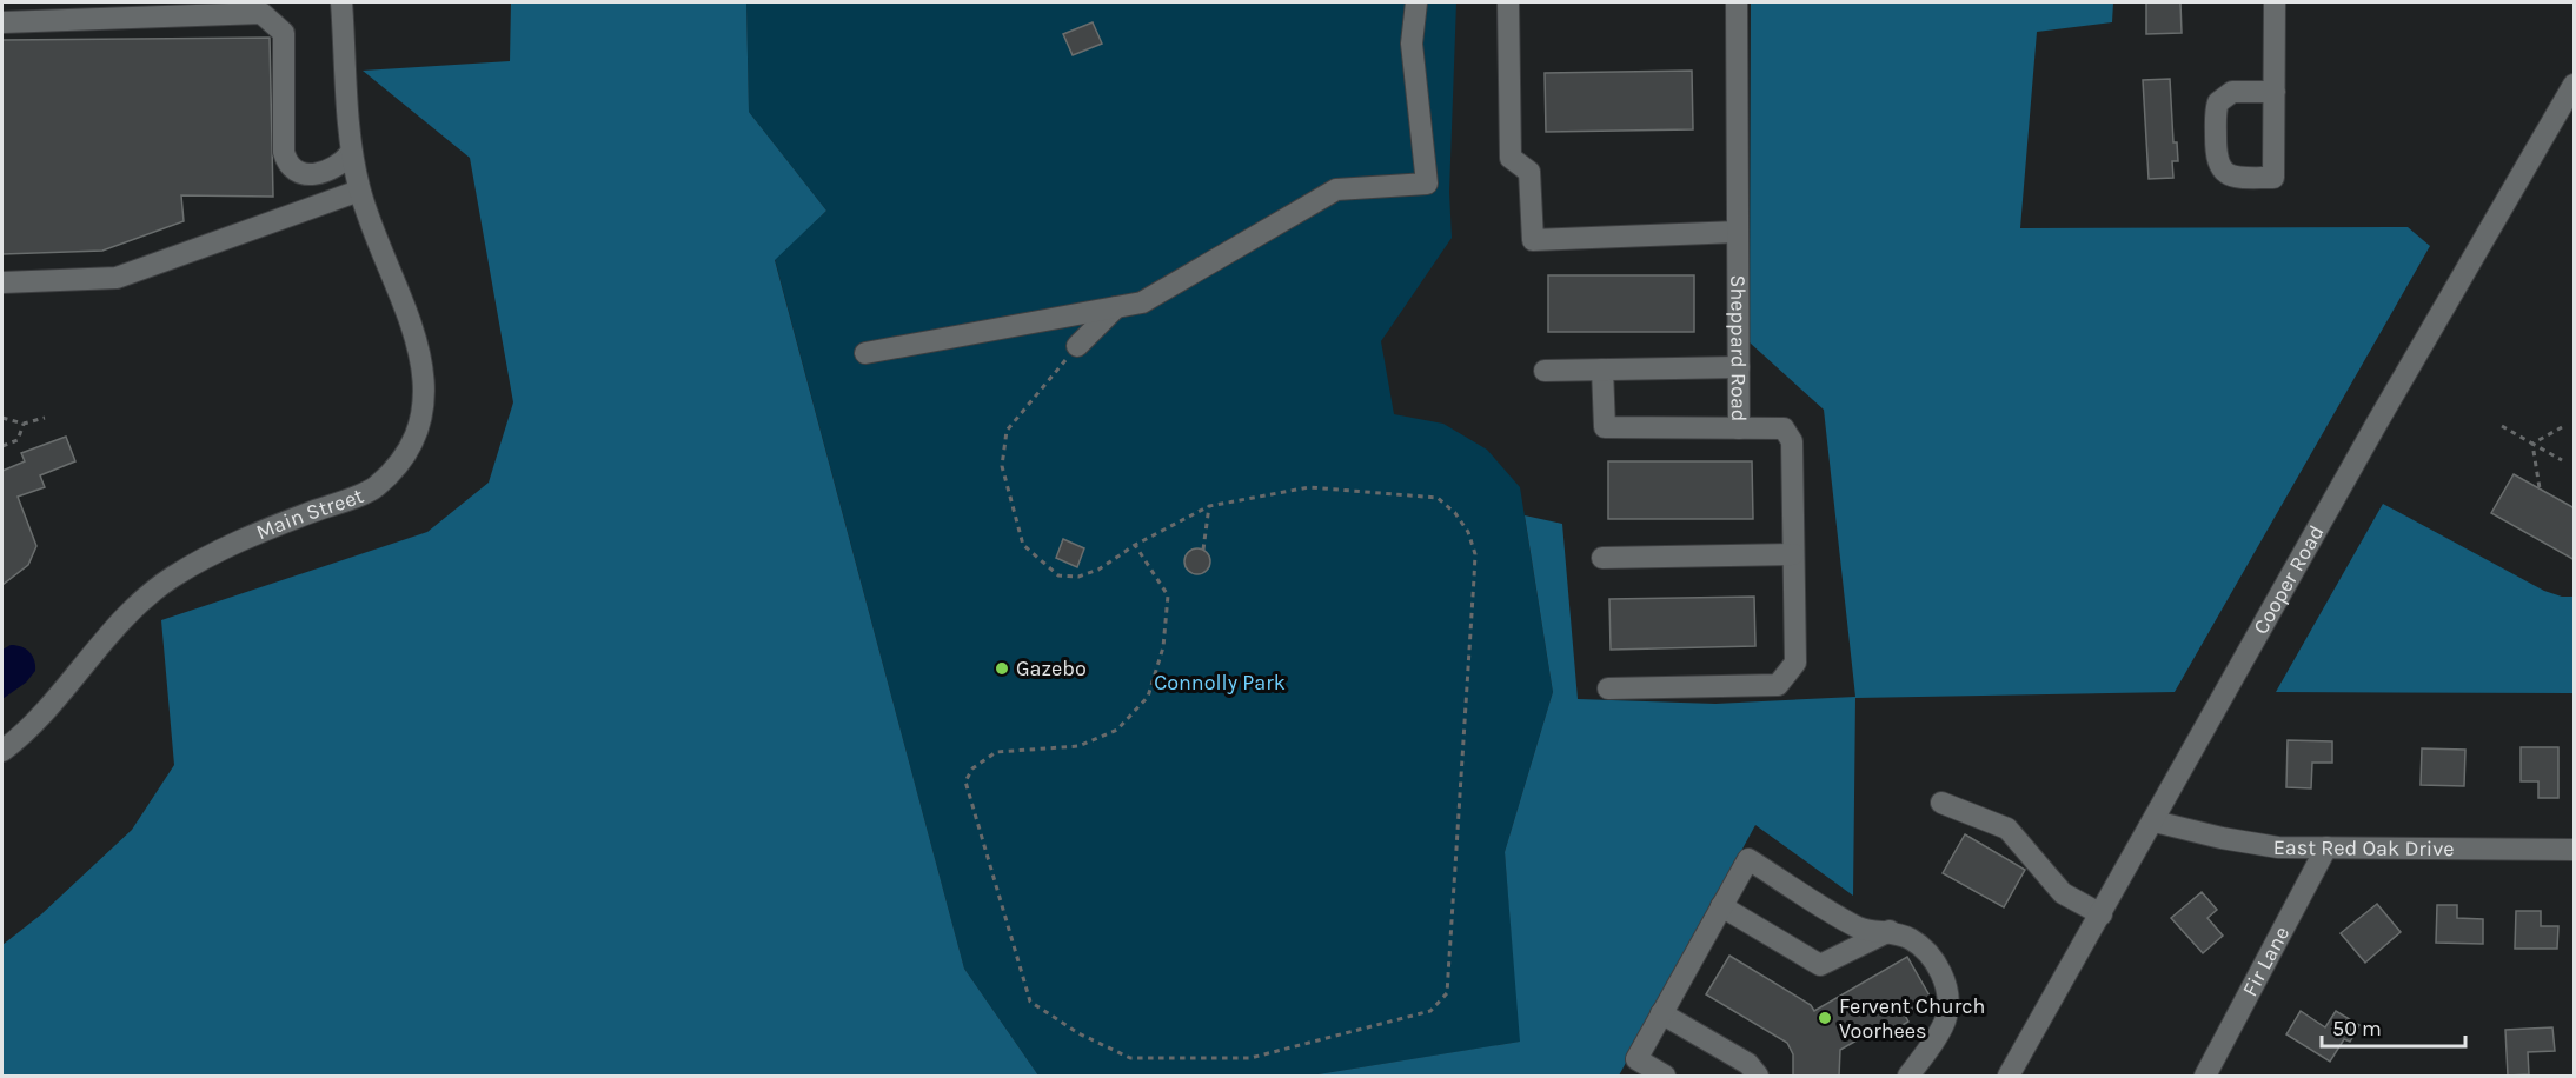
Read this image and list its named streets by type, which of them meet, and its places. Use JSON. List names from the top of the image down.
{
  "streets": {
    "street": [
      "Sheppard Road",
      "Main Street",
      "Cooper Road",
      "East Red Oak Drive",
      "Fir Lane"
    ]
  },
  "crossings": [
    ["Cooper Road", "East Red Oak Drive"],
    ["East Red Oak Drive", "Fir Lane"]
  ],
  "parks": ["Connolly Park"],
  "places": ["Gazebo", "Fervent Church Voorhees"],
  "scale_bar": "50 m"
}
